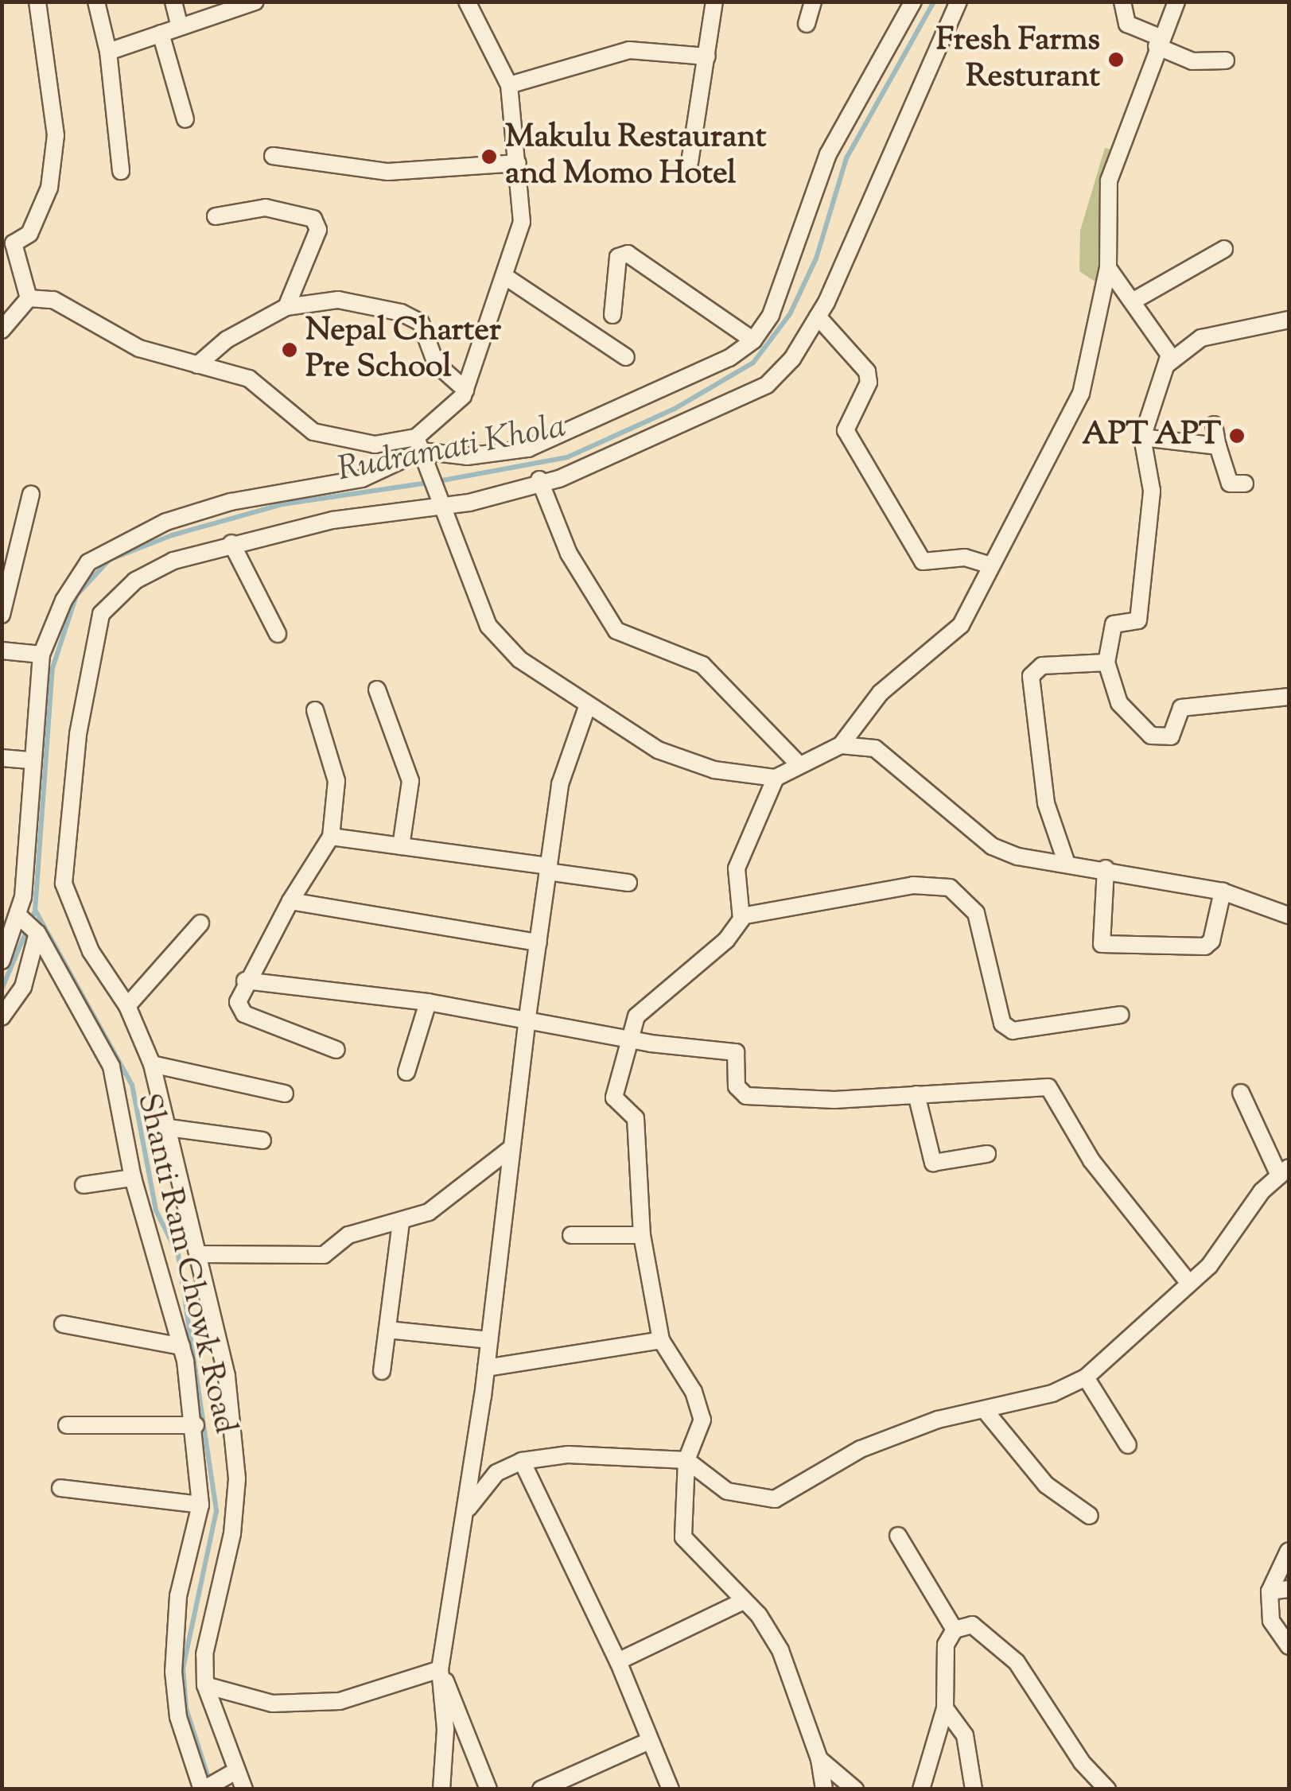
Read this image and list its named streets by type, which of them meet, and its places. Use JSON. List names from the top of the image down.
{
  "streets": {
    "street": ["Shanti Ram Chowk Road"]
  },
  "water": ["Rudramati Khola"],
  "places": [
    "Fresh Farms Resturant",
    "Makulu Restaurant and Momo Hotel",
    "Nepal Charter Pre School",
    "APT APT"
  ]
}
